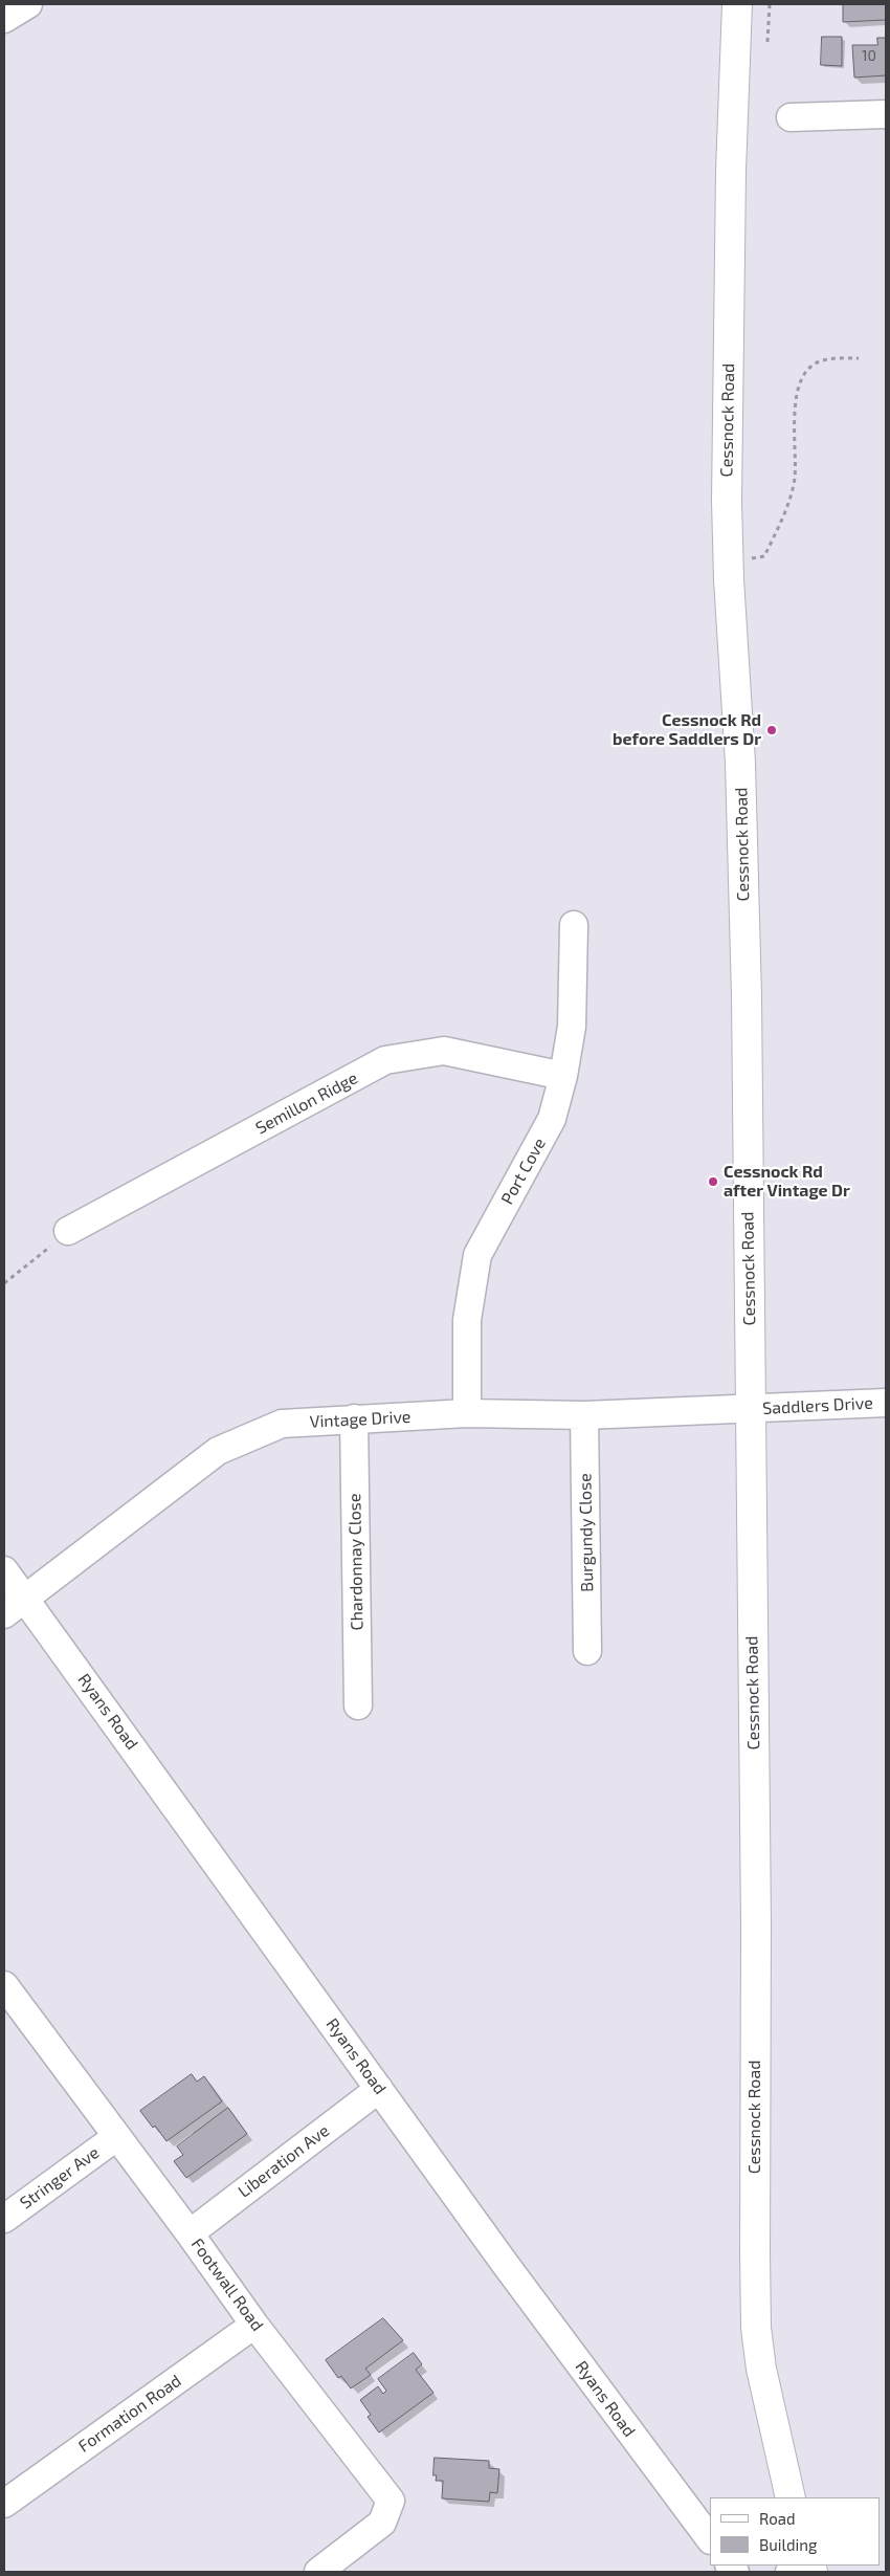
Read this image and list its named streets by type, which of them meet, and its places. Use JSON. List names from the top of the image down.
{
  "streets": {
    "main road": ["Cessnock Road"],
    "street": [
      "Semillon Ridge",
      "Port Cove",
      "Saddlers Drive",
      "Vintage Drive",
      "Burgundy Close",
      "Chardonnay Close",
      "Ryans Road",
      "Liberation Ave",
      "Stringer Ave",
      "Footwall Road",
      "Formation Road"
    ]
  },
  "crossings": [
    ["Cessnock Road", "Saddlers Drive"],
    ["Cessnock Road", "Vintage Drive"],
    ["Semillon Ridge", "Port Cove"],
    ["Port Cove", "Vintage Drive"],
    ["Saddlers Drive", "Vintage Drive"],
    ["Vintage Drive", "Burgundy Close"],
    ["Vintage Drive", "Chardonnay Close"],
    ["Vintage Drive", "Ryans Road"],
    ["Ryans Road", "Liberation Ave"],
    ["Liberation Ave", "Footwall Road"],
    ["Stringer Ave", "Footwall Road"],
    ["Footwall Road", "Formation Road"]
  ],
  "places": ["Cessnock Rd before Saddlers Dr", "Cessnock Rd after Vintage Dr"],
  "house_numbers": ["10"],
  "legend": ["Road", "Building"]
}
